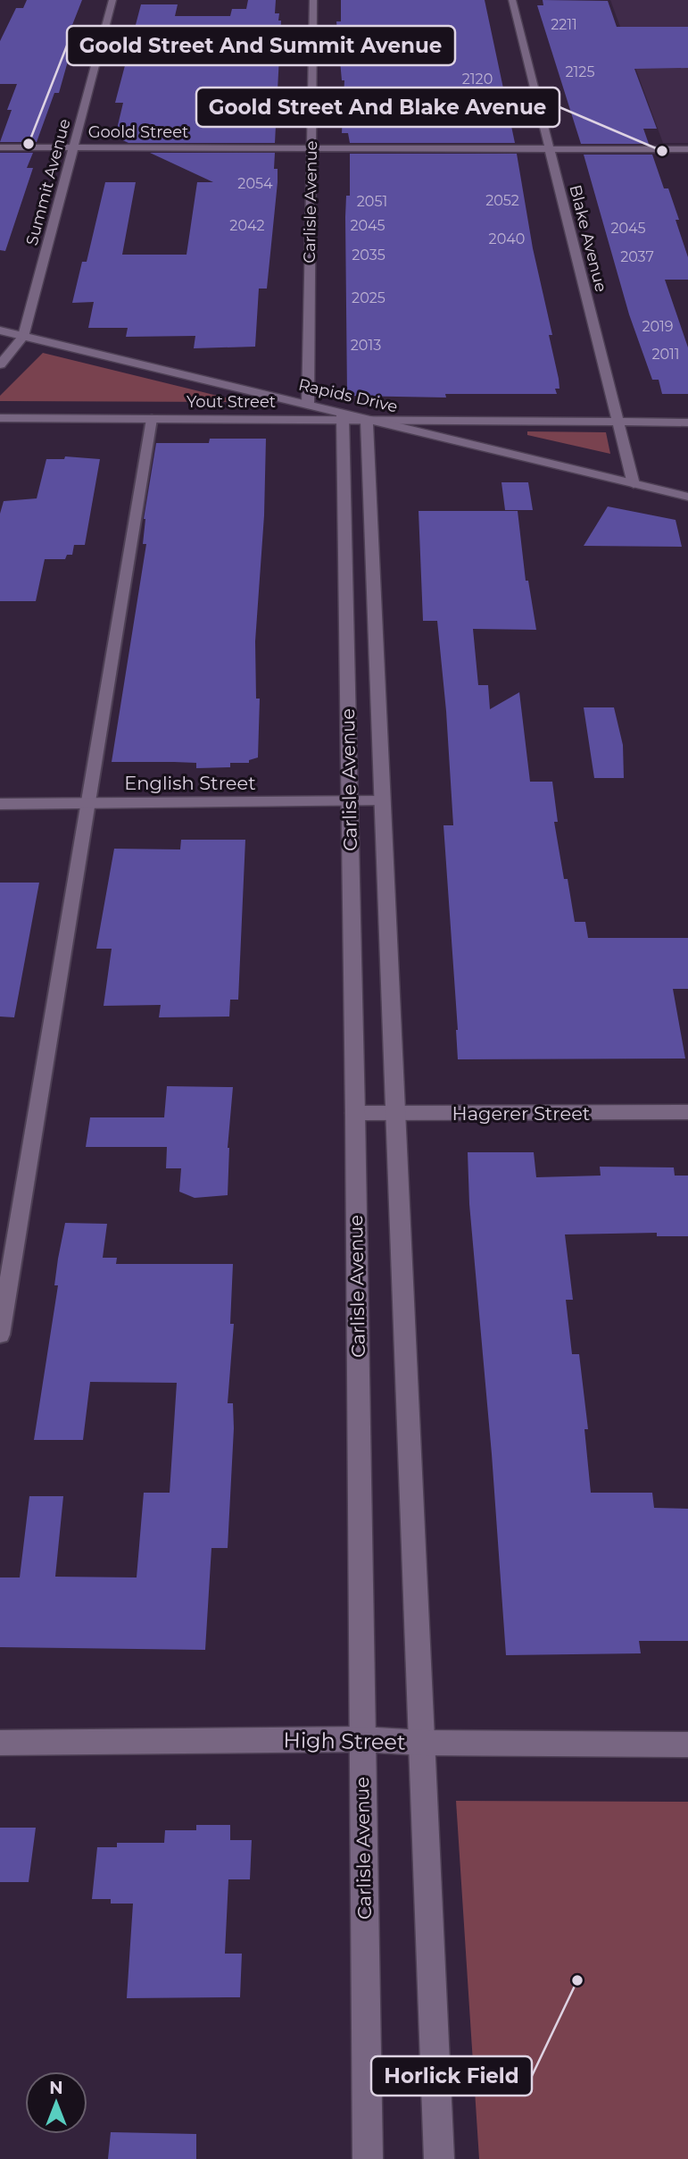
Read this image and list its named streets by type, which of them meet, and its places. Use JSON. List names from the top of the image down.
{
  "streets": {
    "street": [
      "Goold Street",
      "Summit Avenue",
      "Carlisle Avenue",
      "Blake Avenue",
      "Rapids Drive",
      "Yout Street",
      "English Street",
      "Hagerer Street",
      "High Street"
    ]
  },
  "crossings": [
    ["Goold Street", "Summit Avenue"],
    ["Goold Street", "Carlisle Avenue"],
    ["Goold Street", "Blake Avenue"],
    ["Summit Avenue", "Rapids Drive"],
    ["Carlisle Avenue", "Rapids Drive"],
    ["Carlisle Avenue", "Yout Street"],
    ["Carlisle Avenue", "English Street"],
    ["Carlisle Avenue", "Hagerer Street"],
    ["Carlisle Avenue", "High Street"],
    ["Blake Avenue", "Rapids Drive"],
    ["Blake Avenue", "Yout Street"],
    ["Rapids Drive", "Yout Street"]
  ],
  "places": ["Goold Street And Summit Avenue", "Goold Street And Blake Avenue", "Horlick Field"],
  "house_numbers": [
    "2211",
    "2125",
    "2120",
    "2054",
    "2052",
    "2051",
    "2042",
    "2045",
    "2045",
    "2040",
    "2035",
    "2037",
    "2025",
    "2019",
    "2013",
    "2011"
  ],
  "north": "top"
}
